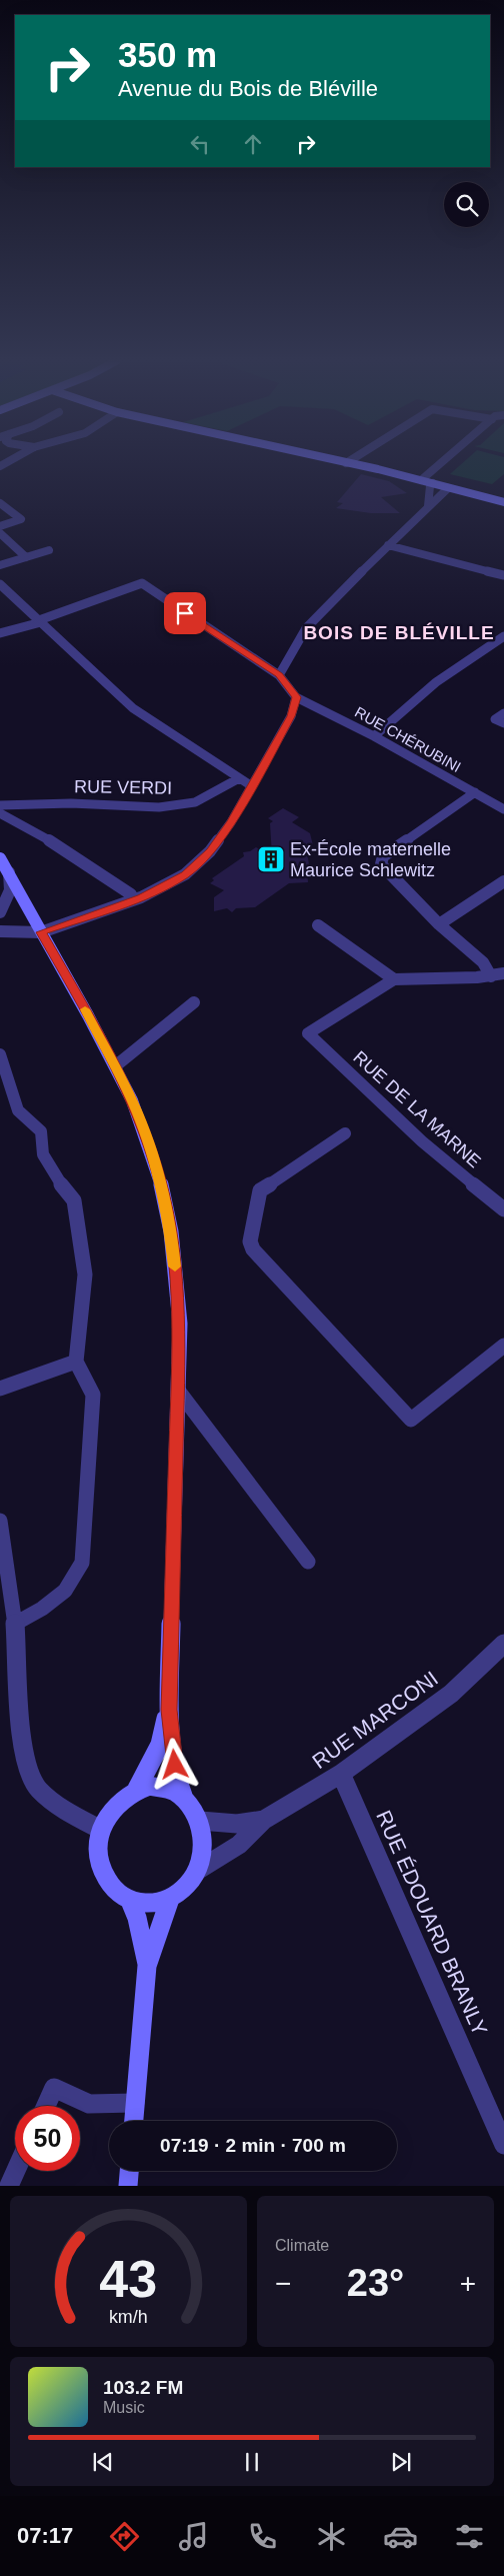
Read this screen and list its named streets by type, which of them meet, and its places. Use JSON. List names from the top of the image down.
{
  "streets": {
    "street": [
      "RUE CHÉRUBINI",
      "RUE VERDI",
      "RUE DE LA MARNE",
      "RUE MARCONI",
      "RUE ÉDOUARD BRANLY"
    ]
  },
  "crossings": [
    ["RUE MARCONI", "RUE ÉDOUARD BRANLY"]
  ],
  "districts": ["BOIS DE BLÉVILLE"],
  "places": {
    "building": ["Ex-École maternelle Maurice Schlewitz"]
  },
  "page": {
    "turn": ["350 m", "Avenue du Bois de Bléville"],
    "limit": "50",
    "trip": "07:19 · 2 min · 700 m",
    "tile": "Climate",
    "heat": ["−", "23°", "+"],
    "song": ["103.2 FM", "Music"],
    "tabs": "07:17",
    "gauge": ["43", "km/h"]
  }
}
